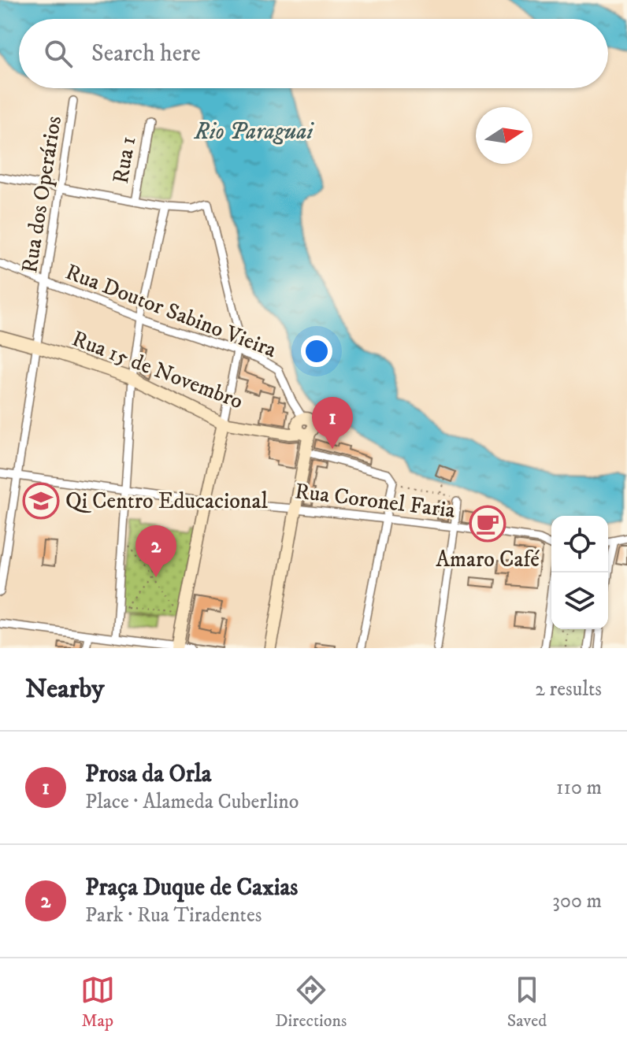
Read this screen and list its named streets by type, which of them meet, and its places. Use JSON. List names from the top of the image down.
{
  "streets": {
    "street": [
      "Rua 1",
      "Rua dos Operários",
      "Rua Doutor Sabino Vieira",
      "Rua 15 de Novembro",
      "Rua Coronel Faria"
    ]
  },
  "crossings": [
    ["Rua dos Operários", "Rua Doutor Sabino Vieira"],
    ["Rua dos Operários", "Rua 15 de Novembro"],
    ["Rua dos Operários", "Rua Coronel Faria"]
  ],
  "water": ["Rio Paraguai"],
  "places": {
    "school or university": ["Qi Centro Educacional"],
    "cafe": ["Amaro Café"]
  },
  "north": "right",
  "page": {
    "search": "Search here",
    "pins": ["1", "2"],
    "heading": ["Nearby", "2 results"],
    "list": [
      {
        "mark": "1",
        "name": "Prosa da Orla",
        "note": "Place · Alameda Cuberlino",
        "value": "110 m"
      },
      {
        "mark": "2",
        "name": "Praça Duque de Caxias",
        "note": "Park · Rua Tiradentes",
        "value": "300 m"
      }
    ],
    "nav": ["Map", "Directions", "Saved"]
  }
}
